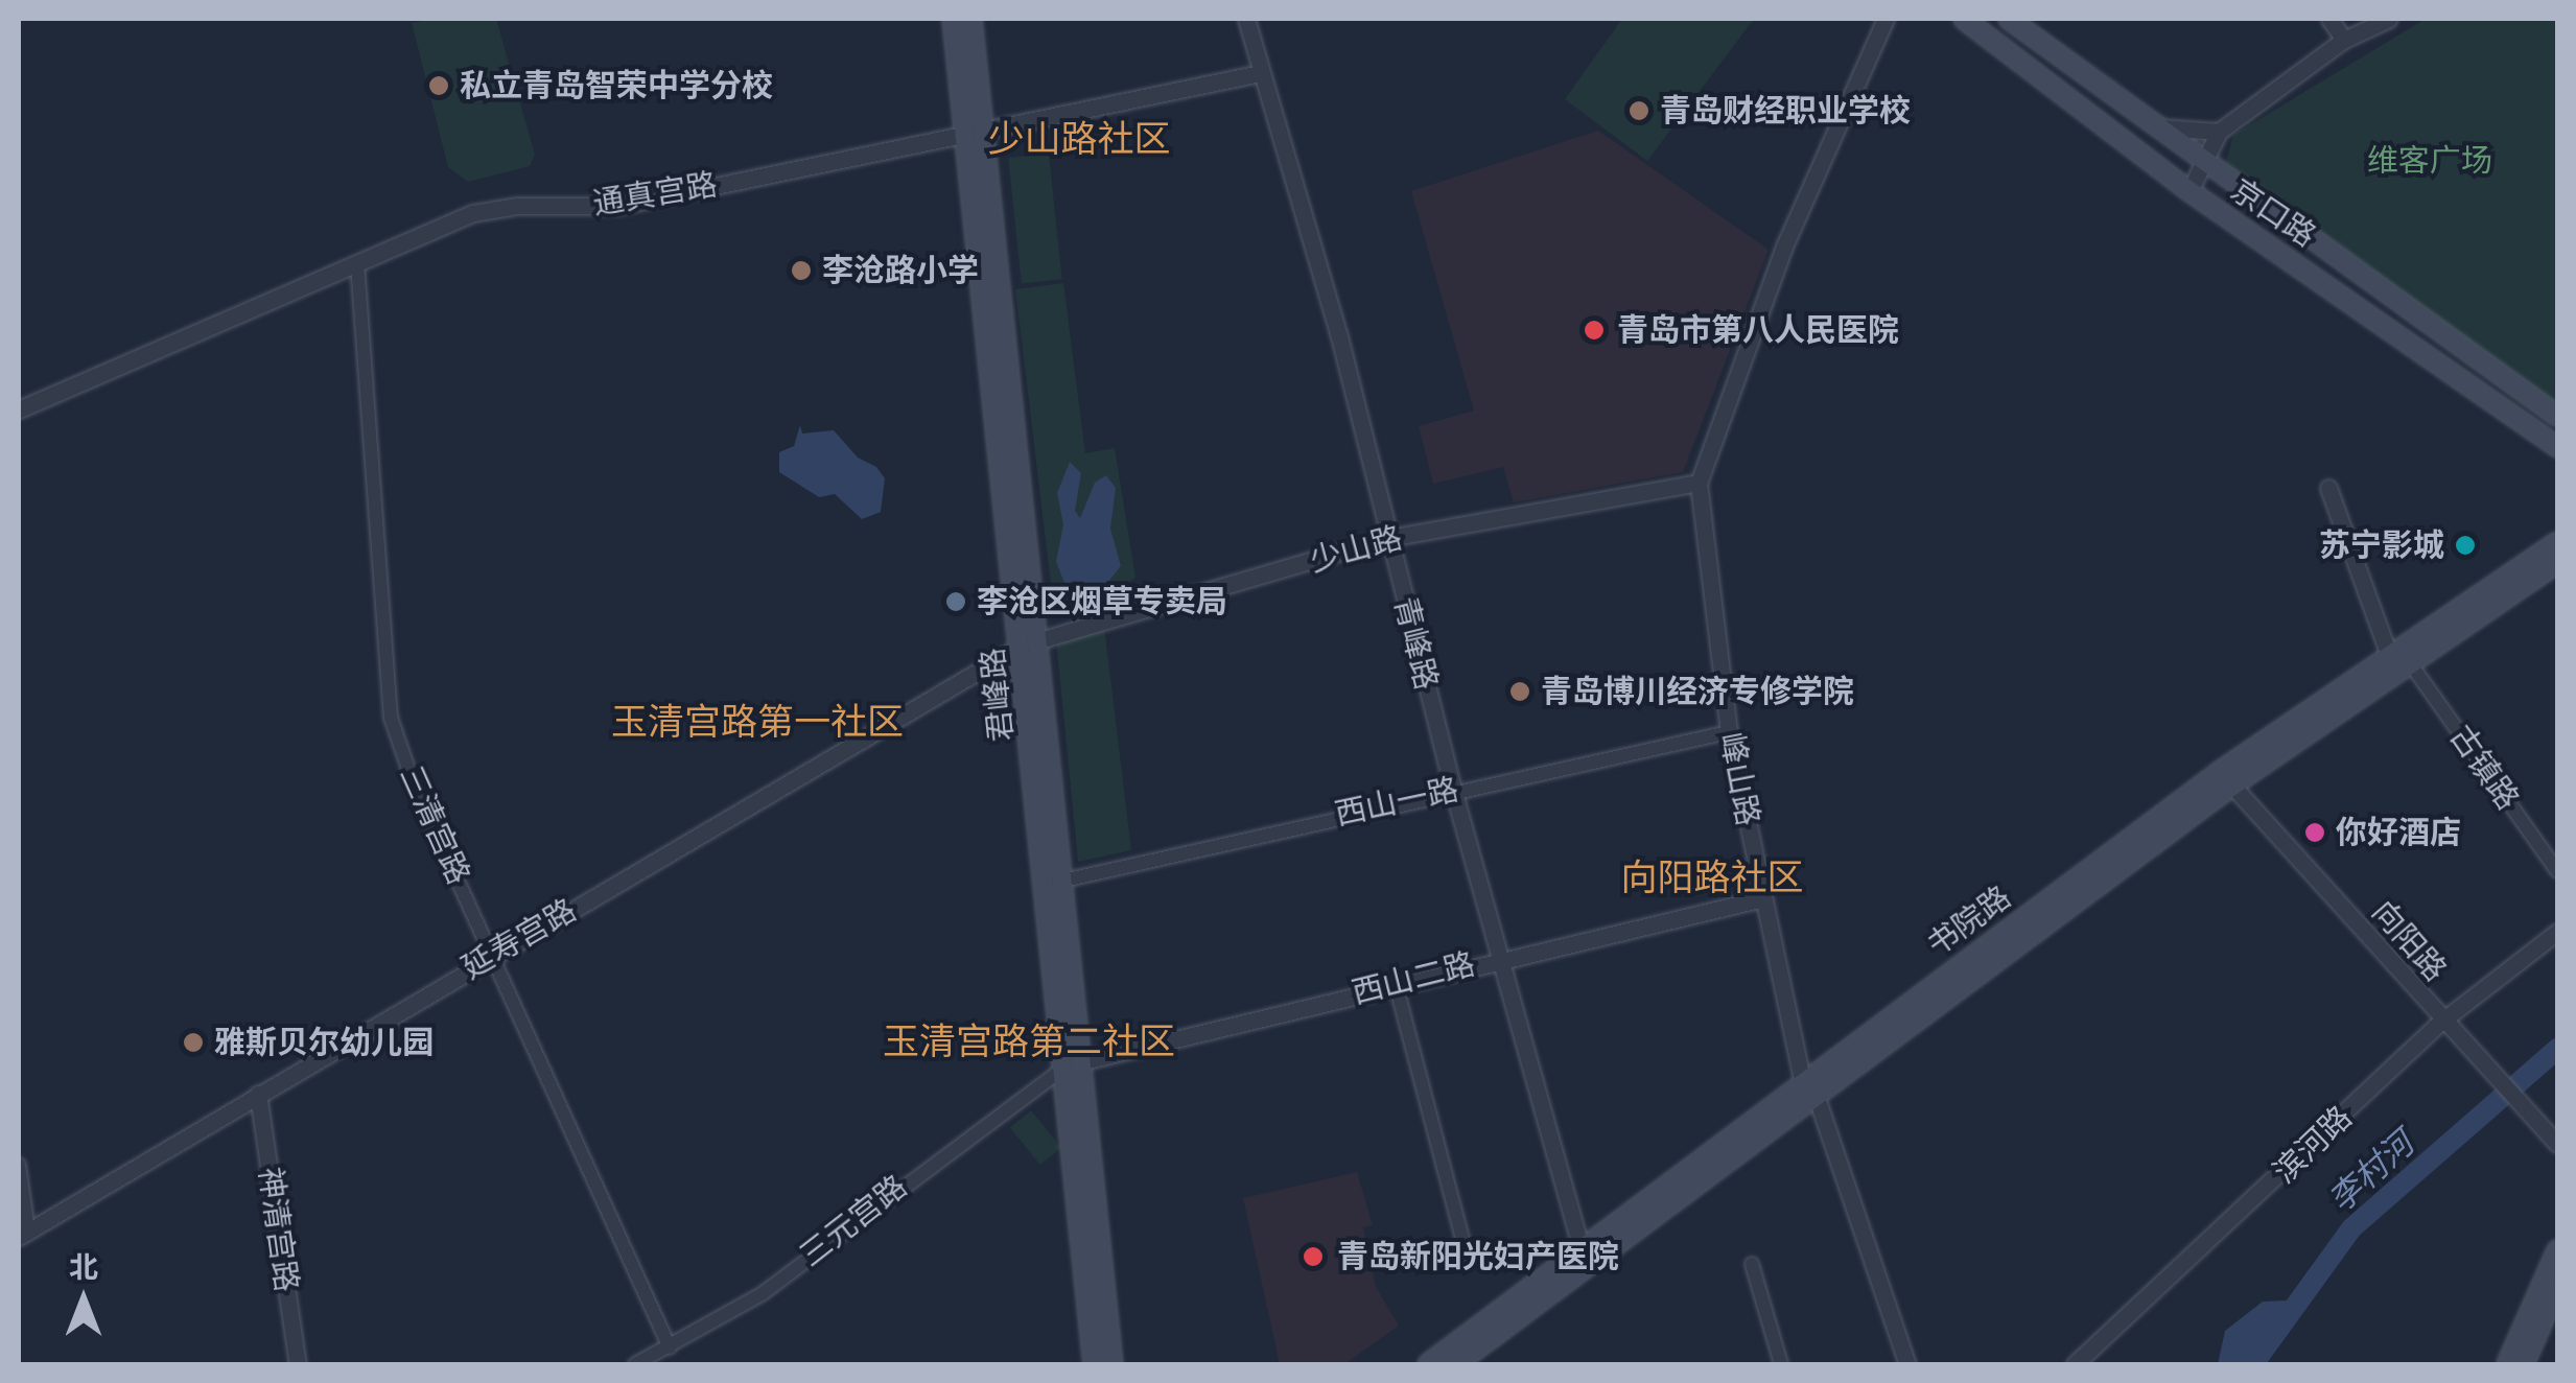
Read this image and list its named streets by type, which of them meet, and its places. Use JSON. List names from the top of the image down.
{
  "streets": {
    "main road": ["京口路", "君峰路", "书院路"],
    "street": [
      "通真宫路",
      "少山路",
      "青峰路",
      "古镇路",
      "峰山路",
      "西山一路",
      "三清宫路",
      "延寿宫路",
      "向阳路",
      "西山二路",
      "滨河路",
      "三元宫路",
      "神清宫路"
    ]
  },
  "crossings": [
    ["通真宫路", "青峰路"],
    ["通真宫路", "君峰路"],
    ["通真宫路", "三清宫路"],
    ["少山路", "青峰路"],
    ["少山路", "君峰路"],
    ["少山路", "峰山路"],
    ["少山路", "延寿宫路"],
    ["青峰路", "西山一路"],
    ["青峰路", "书院路"],
    ["青峰路", "西山二路"],
    ["君峰路", "西山一路"],
    ["君峰路", "延寿宫路"],
    ["君峰路", "西山二路"],
    ["君峰路", "三元宫路"],
    ["古镇路", "书院路"],
    ["峰山路", "西山一路"],
    ["峰山路", "书院路"],
    ["峰山路", "西山二路"],
    ["三清宫路", "延寿宫路"],
    ["三清宫路", "三元宫路"],
    ["书院路", "向阳路"],
    ["延寿宫路", "神清宫路"],
    ["向阳路", "滨河路"],
    ["西山二路", "三元宫路"]
  ],
  "districts": [
    "少山路社区",
    "玉清宫路第一社区",
    "向阳路社区",
    "玉清宫路第二社区"
  ],
  "water": ["李村河"],
  "parks": ["维客广场"],
  "places": [
    "私立青岛智荣中学分校",
    "青岛财经职业学校",
    "李沧路小学",
    "青岛市第八人民医院",
    "苏宁影城",
    "李沧区烟草专卖局",
    "青岛博川经济专修学院",
    "你好酒店",
    "雅斯贝尔幼儿园",
    "青岛新阳光妇产医院"
  ],
  "north": "top"
}
